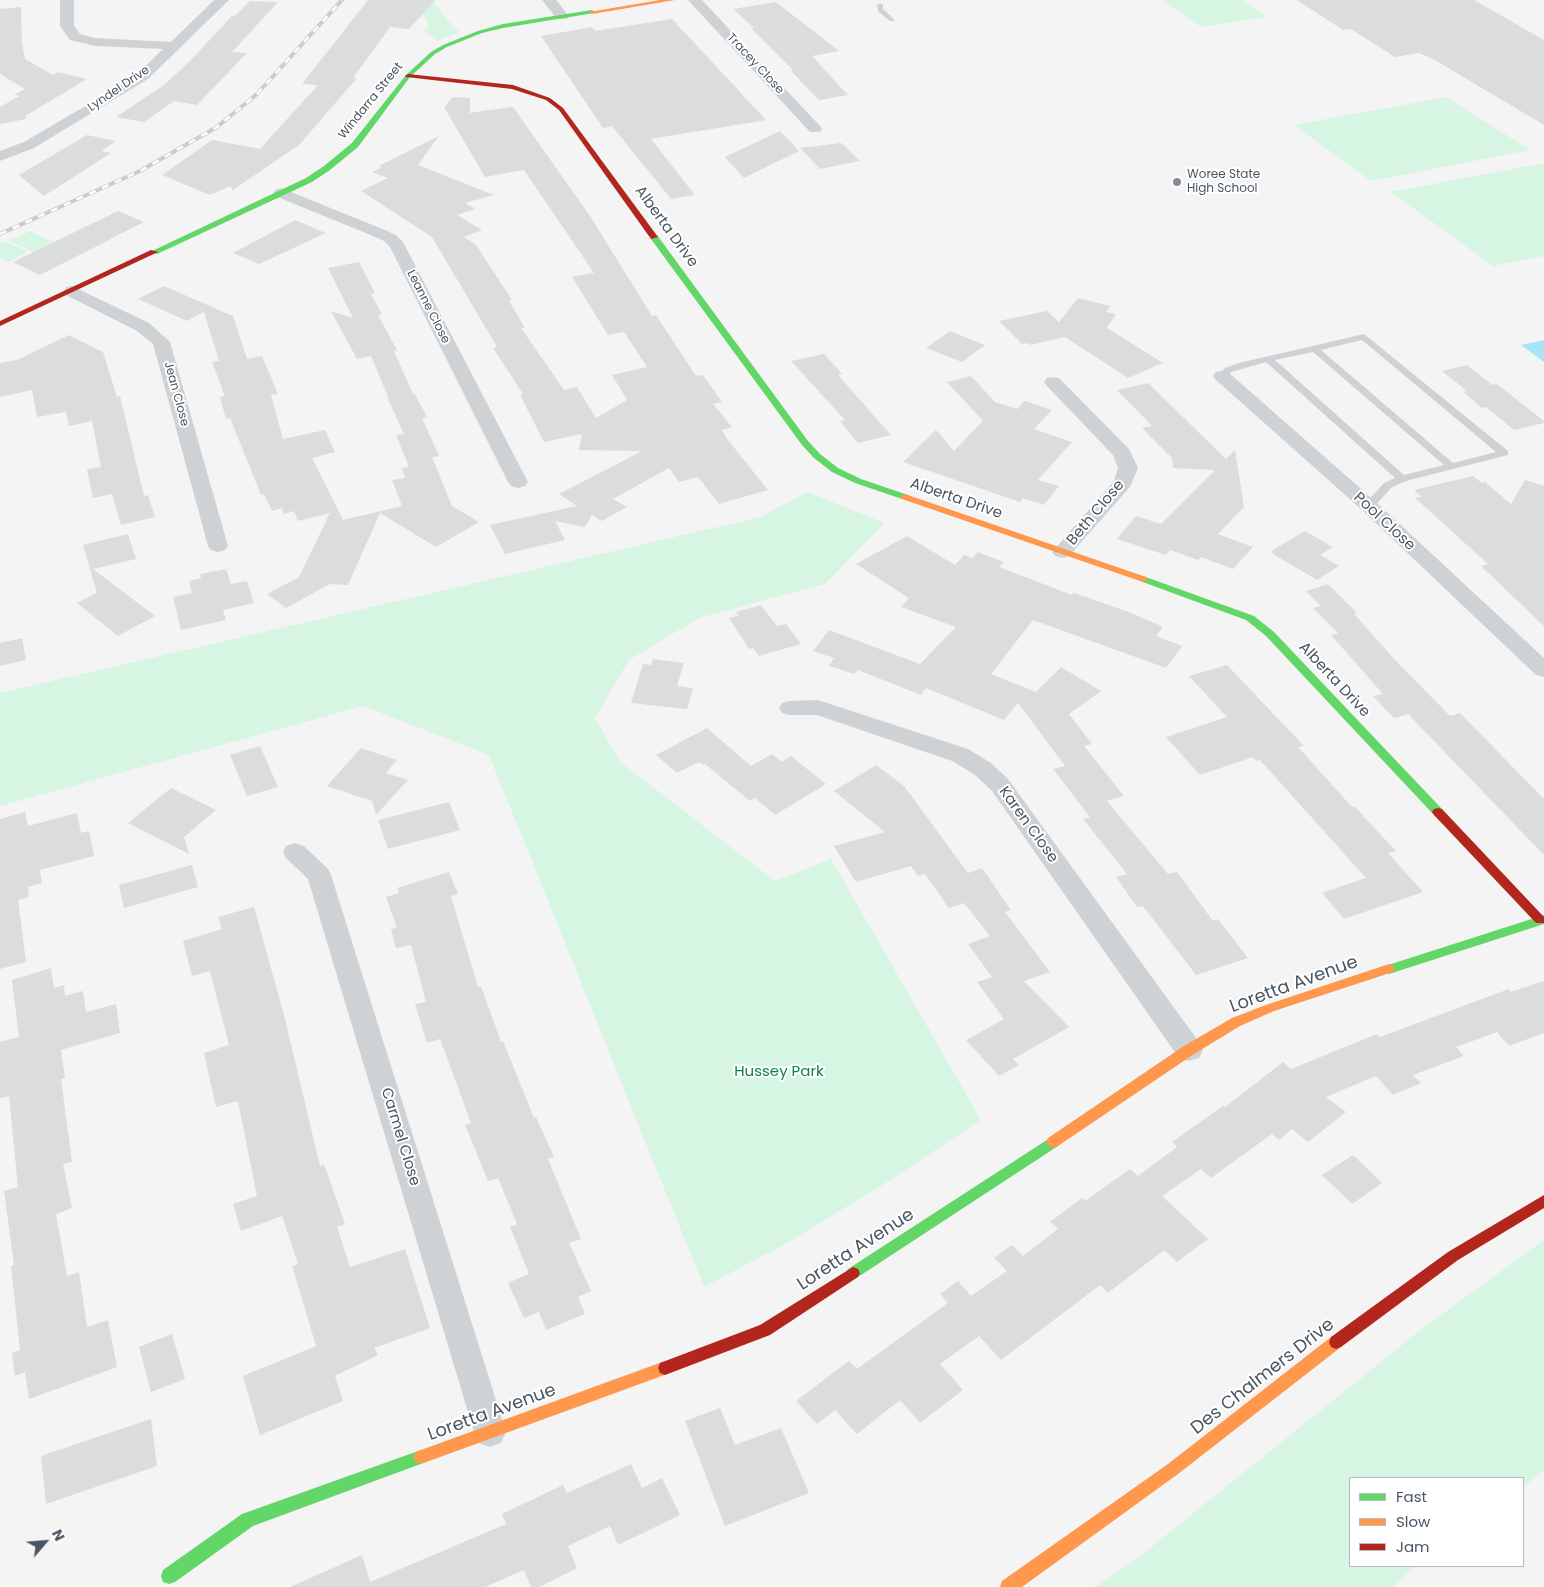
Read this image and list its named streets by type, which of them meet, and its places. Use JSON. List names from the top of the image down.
{
  "streets": {
    "street": [
      "Tracey Close",
      "Lyndel Drive",
      "Windarra Street",
      "Alberta Drive",
      "Leanne Close",
      "Jean Close",
      "Beth Close",
      "Pool Close",
      "Karen Close",
      "Loretta Avenue",
      "Carmel Close",
      "Des Chalmers Drive"
    ]
  },
  "crossings": [
    ["Windarra Street", "Alberta Drive"],
    ["Windarra Street", "Leanne Close"],
    ["Windarra Street", "Jean Close"],
    ["Alberta Drive", "Beth Close"],
    ["Alberta Drive", "Loretta Avenue"],
    ["Karen Close", "Loretta Avenue"],
    ["Loretta Avenue", "Carmel Close"]
  ],
  "parks": ["Hussey Park"],
  "places": ["Woree State High School"],
  "legend": ["Fast", "Slow", "Jam"],
  "north": "top right"
}
